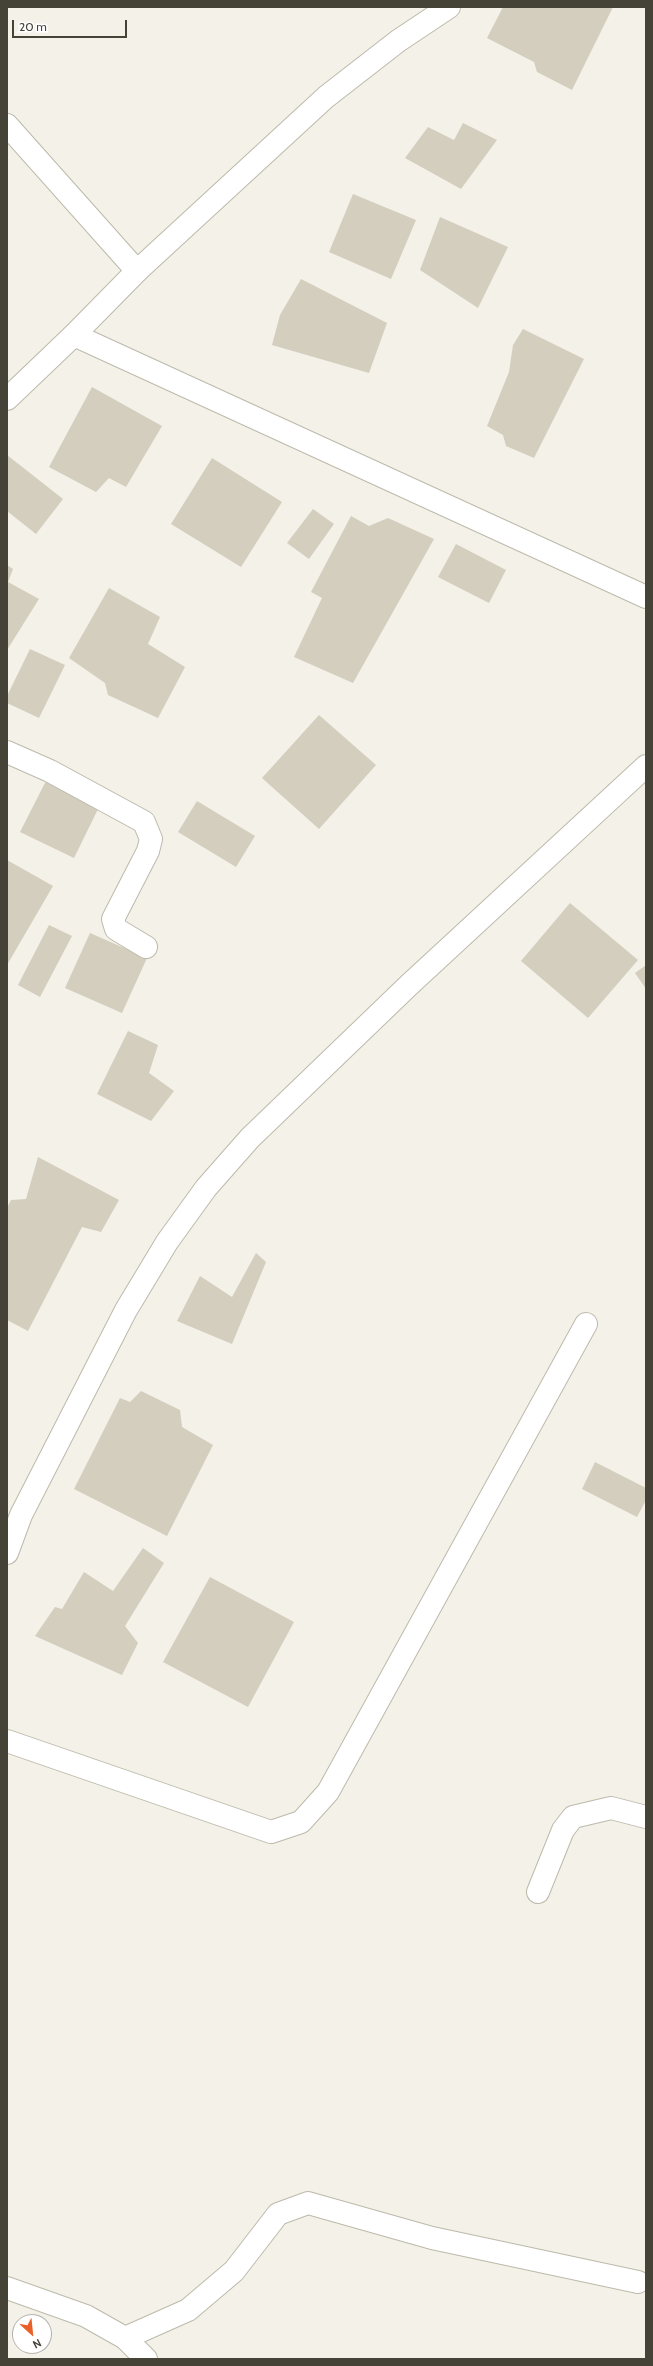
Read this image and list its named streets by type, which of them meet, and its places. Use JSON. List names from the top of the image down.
{
  "scale_bar": "20 m",
  "north": "bottom right"
}
